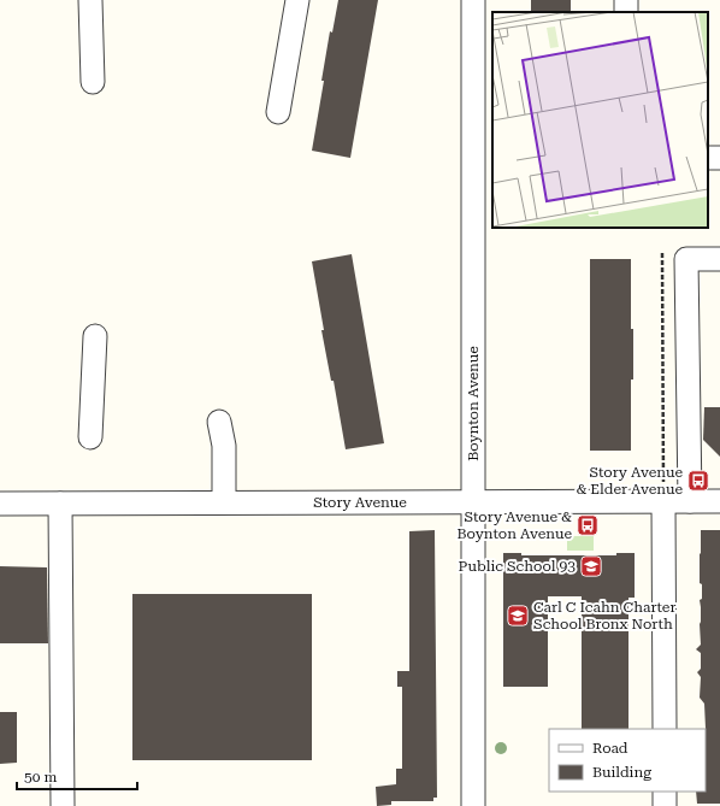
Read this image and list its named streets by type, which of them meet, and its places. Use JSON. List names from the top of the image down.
{
  "streets": {
    "street": ["Boynton Avenue", "Story Avenue"]
  },
  "crossings": [
    ["Boynton Avenue", "Story Avenue"]
  ],
  "places": {
    "bus stop": ["Story Avenue & Elder Avenue", "Story Avenue & Boynton Avenue"],
    "school or university": ["Public School 93", "Carl C Icahn Charter School Bronx North"]
  },
  "legend": ["Road", "Building"],
  "scale_bar": "50 m"
}
